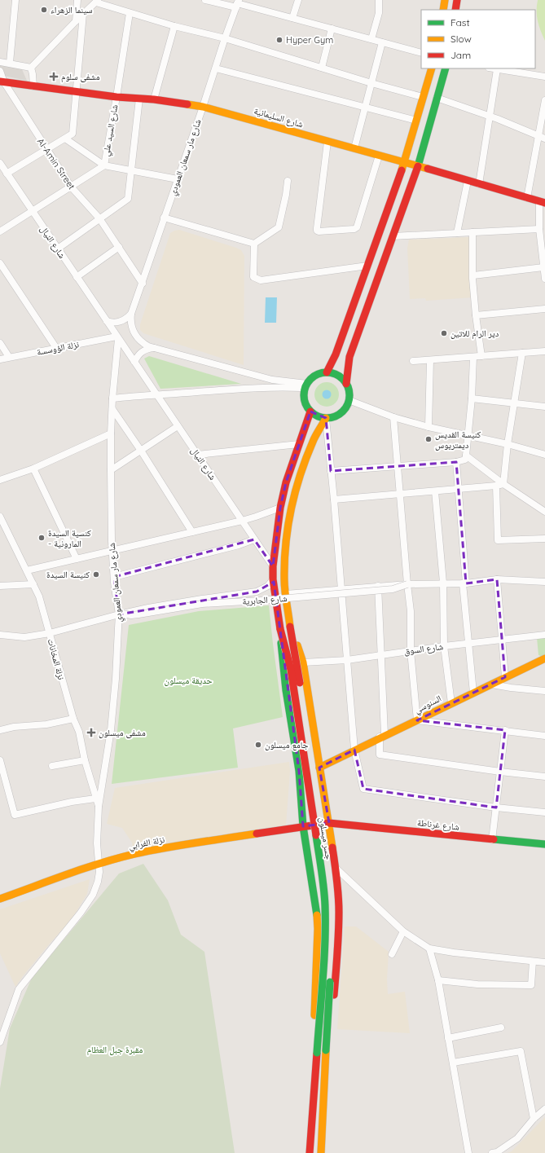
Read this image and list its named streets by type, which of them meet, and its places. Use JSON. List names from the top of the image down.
{
  "streets": {
    "main road": [
      "شارع السليمانية",
      "السنوسي",
      "شارع غرناطة",
      "جسر ميسلون",
      "نزلة الفرابي"
    ],
    "street": [
      "شارع السيد علي",
      "شارع مار سمعان العمودي",
      "Al-Amin Street",
      "شارع النيال",
      "نزلة الؤوسسة",
      "شارع الجابرية",
      "شارع السوق",
      "نزلة المخانات"
    ]
  },
  "crossings": [
    ["شارع السليمانية", "شارع السيد علي"],
    ["شارع السليمانية", "شارع مار سمعان العمودي"],
    ["شارع السليمانية", "Al-Amin Street"],
    ["شارع السيد علي", "Al-Amin Street"],
    ["شارع السيد علي", "شارع النيال"],
    ["شارع مار سمعان العمودي", "Al-Amin Street"],
    ["شارع مار سمعان العمودي", "شارع النيال"],
    ["شارع مار سمعان العمودي", "نزلة الؤوسسة"],
    ["شارع مار سمعان العمودي", "شارع الجابرية"],
    ["شارع مار سمعان العمودي", "نزلة المخانات"],
    ["شارع مار سمعان العمودي", "نزلة الفرابي"],
    ["شارع النيال", "نزلة الؤوسسة"],
    ["شارع غرناطة", "نزلة الفرابي"]
  ],
  "parks": ["حديقة ميسلون", "مقبرة جبل العظام"],
  "places": {
    "other": [
      "سينما الزهراء",
      "Hyper Gym",
      "دير الرام للاتين",
      "كنيسة القديس ديمتريوس",
      "كنسية السيدة - المارونية",
      "كنيسة السيدة",
      "جامع ميسلون"
    ],
    "health": ["مشفى سلوم", "مشفى ميسلون"]
  },
  "legend": ["Fast", "Slow", "Jam"]
}
